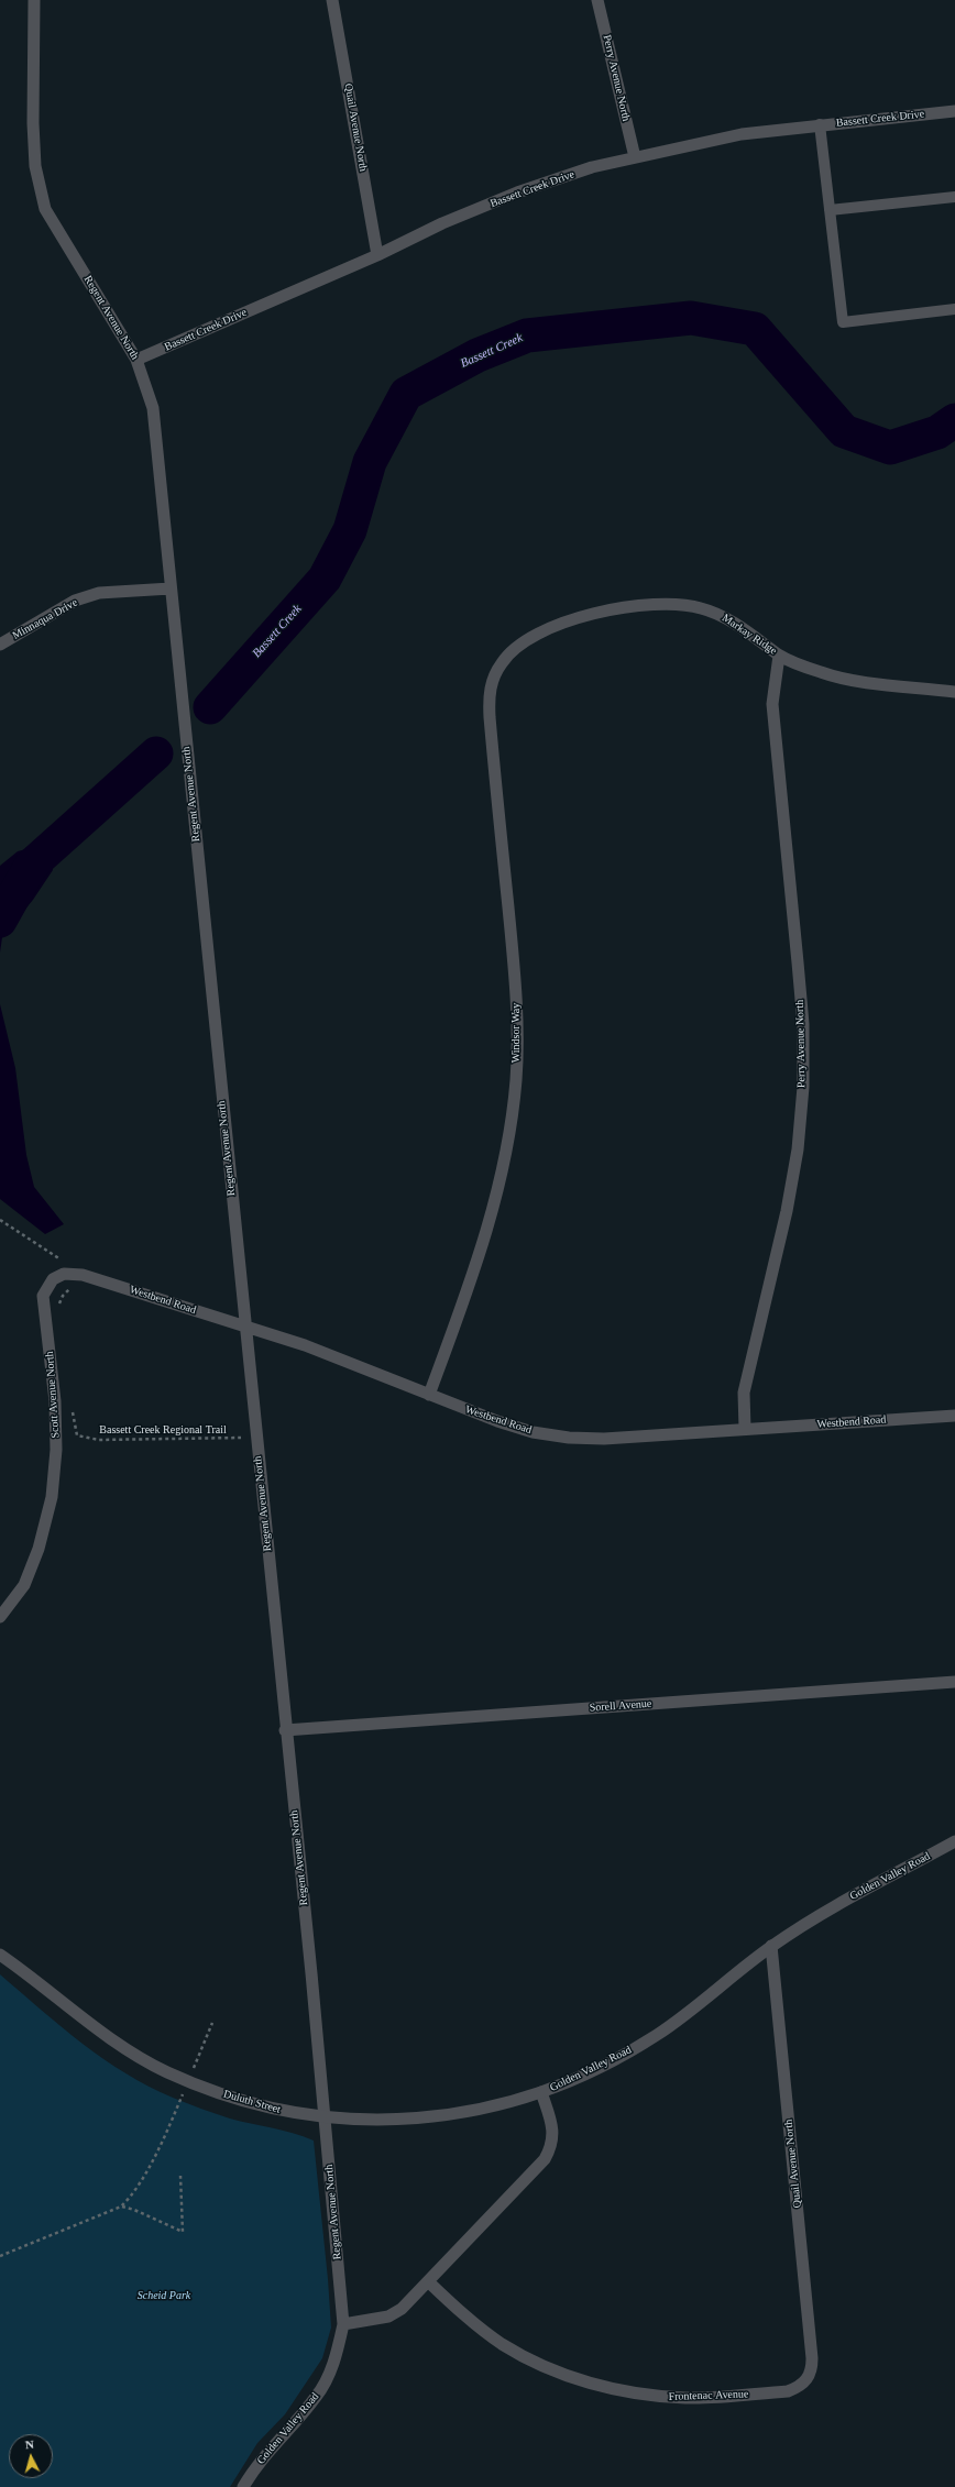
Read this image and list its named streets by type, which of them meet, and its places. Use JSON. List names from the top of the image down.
{
  "streets": {
    "street": [
      "Perry Avenue North",
      "Bassett Creek Drive",
      "Quail Avenue North",
      "Regent Avenue North",
      "Minnaqua Drive",
      "Markay Ridge",
      "Windsor Way",
      "Westbend Road",
      "Scott Avenue North",
      "Sorell Avenue",
      "Golden Valley Road",
      "Duluth Street",
      "Frontenac Avenue"
    ],
    "path": ["Bassett Creek Regional Trail"]
  },
  "crossings": [
    ["Perry Avenue North", "Bassett Creek Drive"],
    ["Perry Avenue North", "Markay Ridge"],
    ["Perry Avenue North", "Westbend Road"],
    ["Bassett Creek Drive", "Quail Avenue North"],
    ["Bassett Creek Drive", "Regent Avenue North"],
    ["Quail Avenue North", "Golden Valley Road"],
    ["Quail Avenue North", "Frontenac Avenue"],
    ["Regent Avenue North", "Minnaqua Drive"],
    ["Regent Avenue North", "Westbend Road"],
    ["Regent Avenue North", "Sorell Avenue"],
    ["Regent Avenue North", "Golden Valley Road"],
    ["Regent Avenue North", "Duluth Street"],
    ["Markay Ridge", "Windsor Way"],
    ["Windsor Way", "Westbend Road"],
    ["Westbend Road", "Scott Avenue North"],
    ["Golden Valley Road", "Duluth Street"],
    ["Golden Valley Road", "Frontenac Avenue"]
  ],
  "water": ["Bassett Creek"],
  "parks": ["Scheid Park"],
  "north": "top"
}
